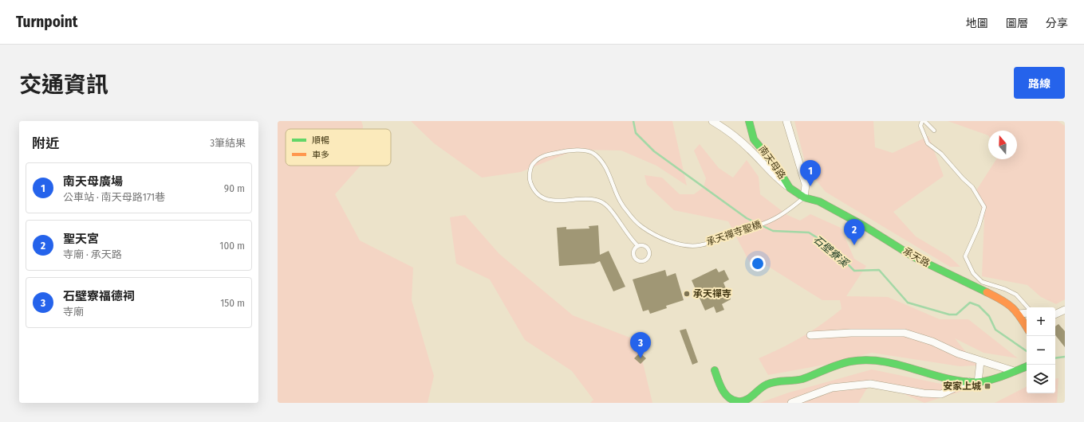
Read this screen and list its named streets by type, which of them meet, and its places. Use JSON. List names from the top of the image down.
{
  "streets": {
    "street": ["南天母路", "承天路"],
    "lane": ["承天禪寺聖橋"]
  },
  "crossings": [
    ["南天母路", "承天禪寺聖橋"],
    ["南天母路", "承天路"],
    ["承天禪寺聖橋", "承天路"]
  ],
  "water": ["石壁寮溪"],
  "places": {
    "other": ["承天禪寺"],
    "transit": ["安家上城"]
  },
  "legend": ["順暢", "車多"],
  "north": "top",
  "page": {
    "header": "Turnpoint",
    "nav": ["地圖", "圖層", "分享"],
    "title": "交通資訊",
    "buttons": "路線",
    "heading": ["附近", "3筆結果"],
    "pins": ["1", "2", "3"],
    "list": [
      {
        "mark": "1",
        "name": "南天母廣場",
        "note": "公車站 · 南天母路171巷",
        "value": "90 m"
      },
      {
        "mark": "2",
        "name": "聖天宮",
        "note": "寺廟 · 承天路",
        "value": "100 m"
      },
      {
        "mark": "3",
        "name": "石壁寮福德祠",
        "note": "寺廟",
        "value": "150 m"
      }
    ],
    "map_buttons": ["+", "−"]
  }
}
